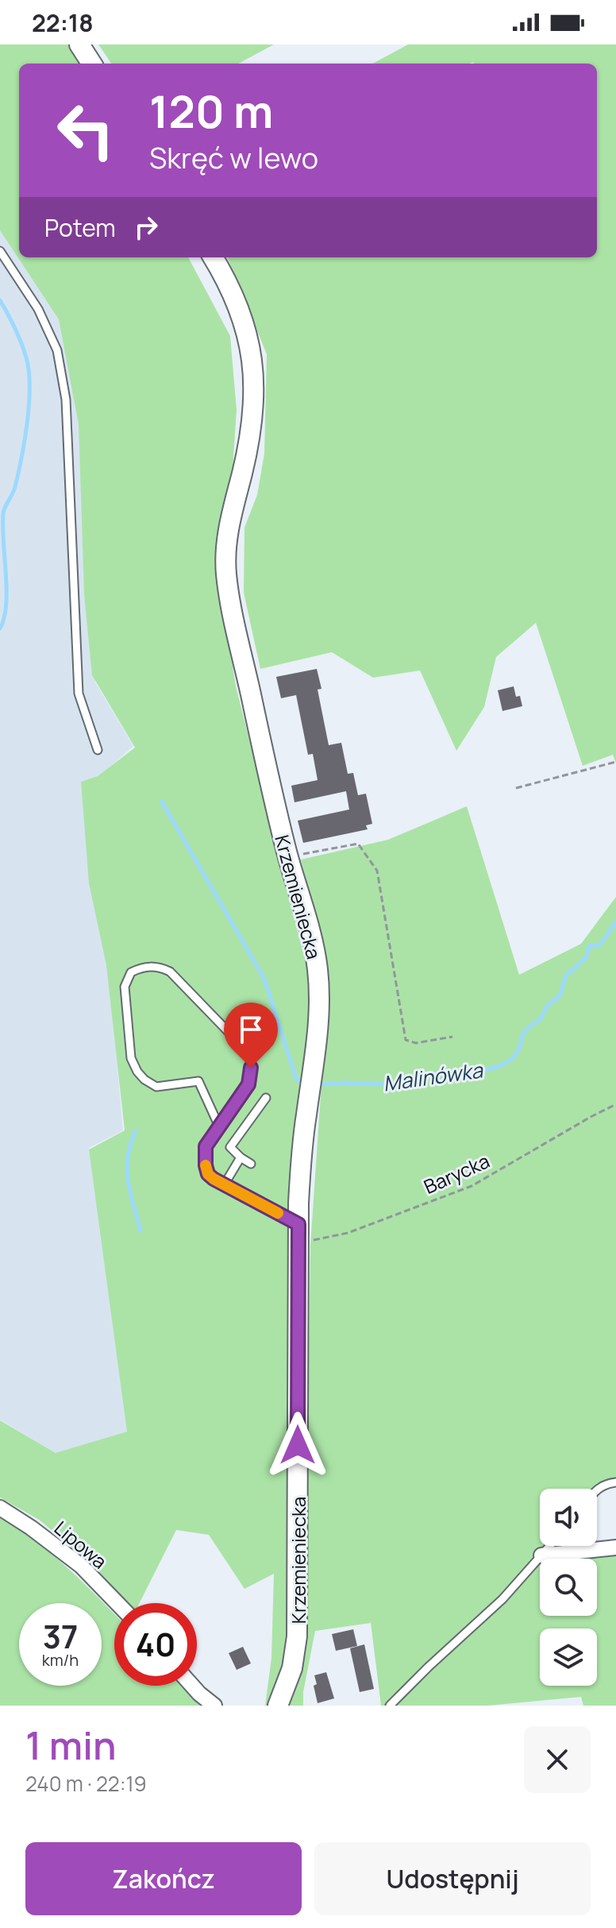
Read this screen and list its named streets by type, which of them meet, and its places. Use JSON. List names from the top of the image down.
{
  "streets": {
    "street": ["Krzemieniecka", "Lipowa"],
    "path": ["Barycka"]
  },
  "crossings": [
    ["Krzemieniecka", "Barycka"]
  ],
  "water": ["Malinówka"],
  "page": {
    "status": "22:18",
    "turn": ["120 m", "Skręć w lewo"],
    "then": "Potem",
    "speed": "37 km/h",
    "limit": "40",
    "heading": ["1 min", "240 m · 22:19"],
    "buttons": ["Zakończ", "Udostępnij"]
  }
}
